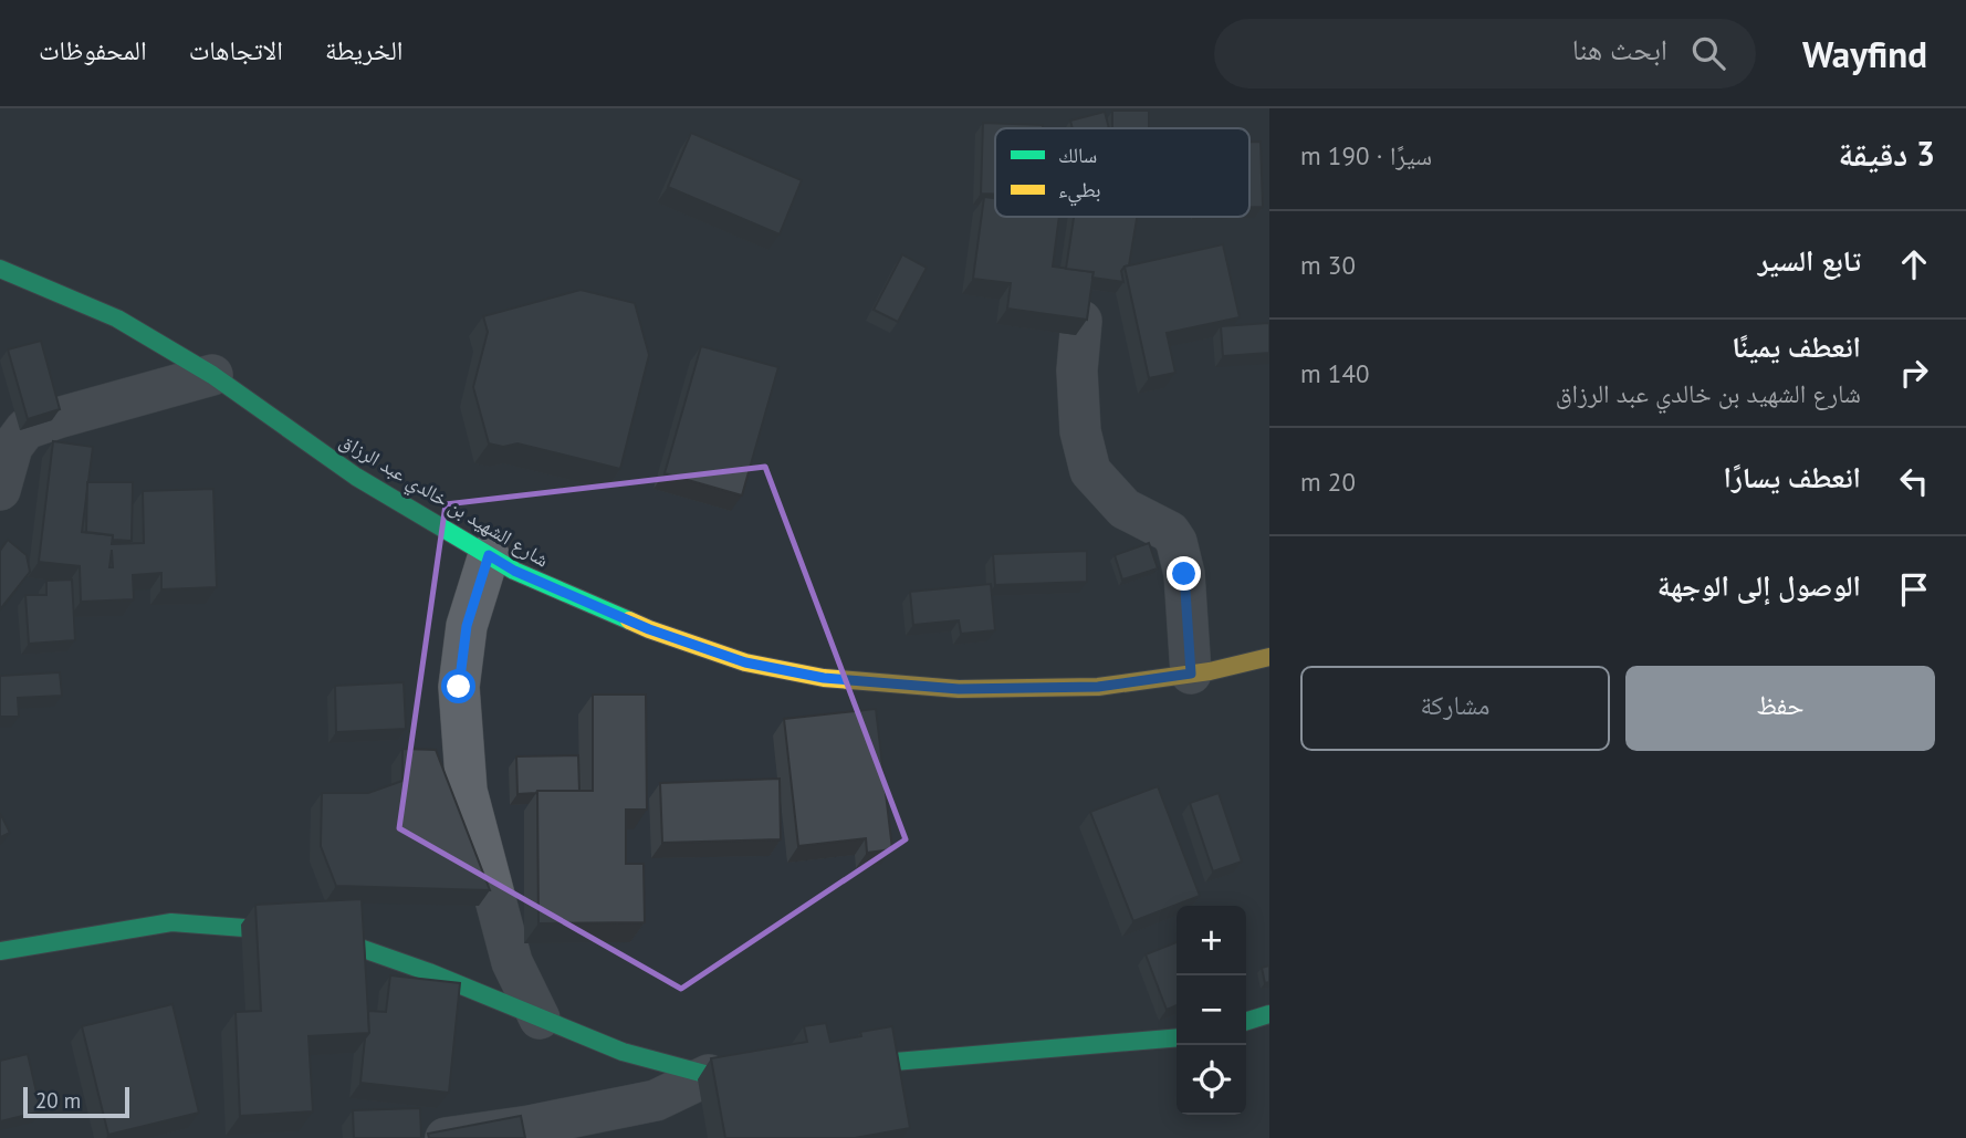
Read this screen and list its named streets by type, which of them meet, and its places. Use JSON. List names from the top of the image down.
{
  "streets": {
    "main road": ["شارع الشهيد بن خالدي عبد الرزاق"]
  },
  "legend": ["سالك", "بطيء"],
  "scale_bar": "20 m",
  "page": {
    "header": "Wayfind",
    "search": "ابحث هنا",
    "nav": ["الخريطة", "الاتجاهات", "المحفوظات"],
    "heading": ["3 دقيقة", "سيرًا · 190 m"],
    "list": [
      ["تابع السير", "30 m"],
      ["انعطف يمينًا", "شارع الشهيد بن خالدي عبد الرزاق", "140 m"],
      ["انعطف يسارًا", "20 m"],
      "الوصول إلى الوجهة"
    ],
    "buttons": ["حفظ", "مشاركة"],
    "map_buttons": ["+", "−"],
    "scale": "20 m"
  }
}
